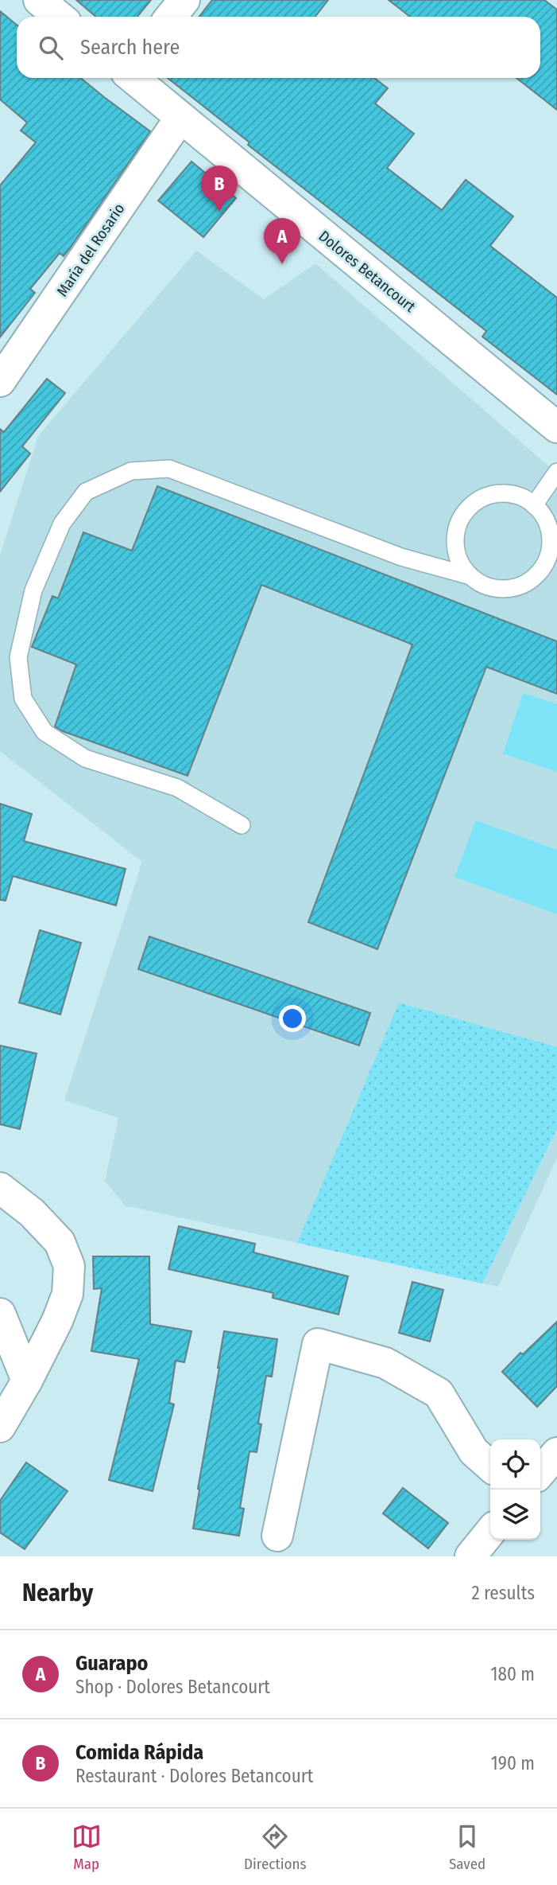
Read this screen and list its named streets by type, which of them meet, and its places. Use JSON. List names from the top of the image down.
{
  "streets": {
    "street": ["María del Rosario", "Dolores Betancourt"]
  },
  "crossings": [
    ["María del Rosario", "Dolores Betancourt"]
  ],
  "page": {
    "search": "Search here",
    "pins": ["B", "A"],
    "heading": ["Nearby", "2 results"],
    "list": [
      {
        "mark": "A",
        "name": "Guarapo",
        "note": "Shop · Dolores Betancourt",
        "value": "180 m"
      },
      {
        "mark": "B",
        "name": "Comida Rápida",
        "note": "Restaurant · Dolores Betancourt",
        "value": "190 m"
      }
    ],
    "nav": ["Map", "Directions", "Saved"]
  }
}
